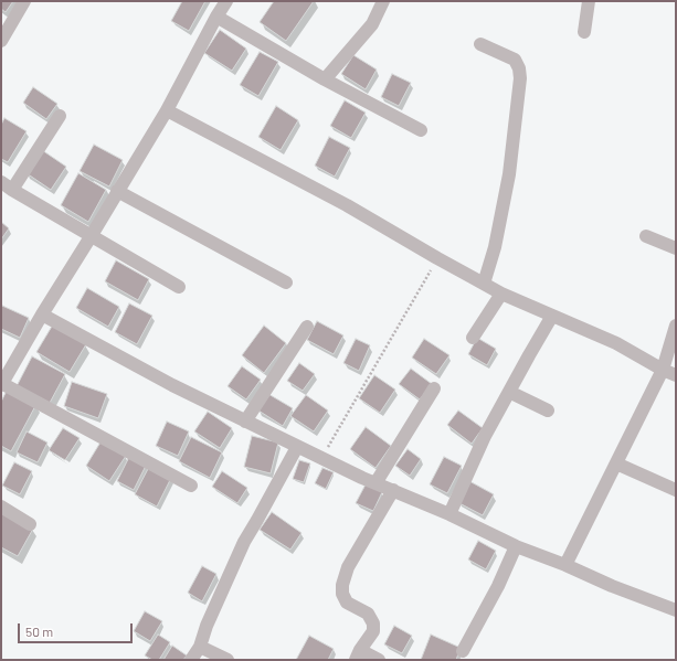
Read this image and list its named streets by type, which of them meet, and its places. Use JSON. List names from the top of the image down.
{
  "scale_bar": "50 m"
}
